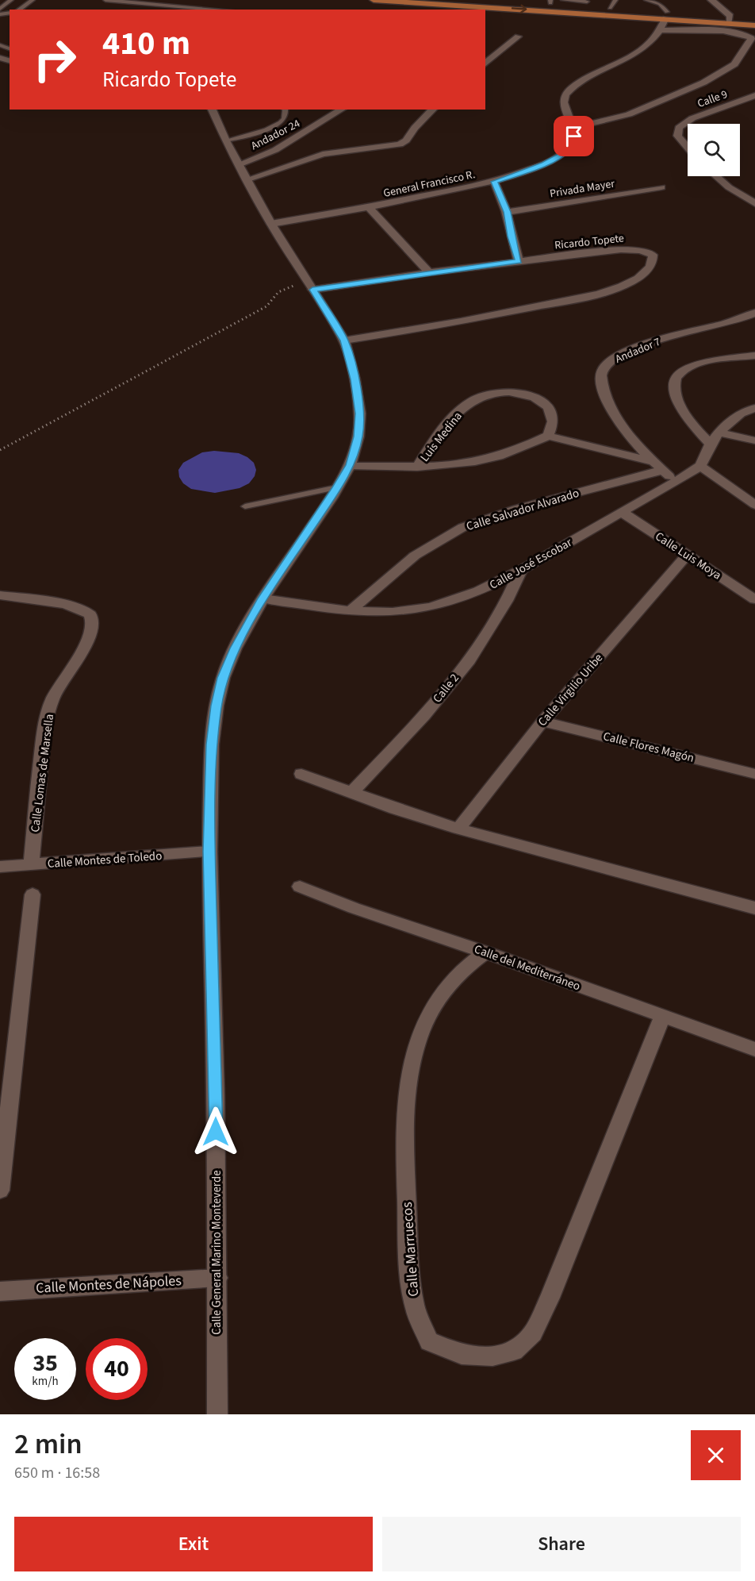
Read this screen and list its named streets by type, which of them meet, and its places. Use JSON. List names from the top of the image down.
{
  "streets": {
    "street": [
      "Calle 9",
      "Andador 24",
      "General Francisco R.",
      "Privada Mayer",
      "Ricardo Topete",
      "Andador 7",
      "Luis Medina",
      "Calle Salvador Alvarado",
      "Calle Luis Moya",
      "Calle José Escobar",
      "Calle 2",
      "Calle Virgilio Uribe",
      "Calle Flores Magón",
      "Calle Lomas de Marsella",
      "Calle Montes de Toledo",
      "Calle del Mediterráneo",
      "Calle Marruecos",
      "Calle General Marino Monteverde",
      "Calle Montes de Nápoles"
    ]
  },
  "crossings": [
    ["Andador 24", "Calle General Marino Monteverde"],
    ["General Francisco R.", "Calle General Marino Monteverde"],
    ["Ricardo Topete", "Calle General Marino Monteverde"],
    ["Andador 7", "Calle Salvador Alvarado"],
    ["Andador 7", "Calle José Escobar"],
    ["Luis Medina", "Calle General Marino Monteverde"],
    ["Calle Salvador Alvarado", "Calle José Escobar"],
    ["Calle Luis Moya", "Calle José Escobar"],
    ["Calle Luis Moya", "Calle Virgilio Uribe"],
    ["Calle José Escobar", "Calle 2"],
    ["Calle José Escobar", "Calle General Marino Monteverde"],
    ["Calle Virgilio Uribe", "Calle Flores Magón"],
    ["Calle Lomas de Marsella", "Calle Montes de Toledo"],
    ["Calle Montes de Toledo", "Calle General Marino Monteverde"],
    ["Calle del Mediterráneo", "Calle Marruecos"],
    ["Calle General Marino Monteverde", "Calle Montes de Nápoles"]
  ],
  "page": {
    "turn": ["410 m", "Ricardo Topete"],
    "speed": "35 km/h",
    "limit": "40",
    "heading": ["2 min", "650 m · 16:58"],
    "buttons": ["Exit", "Share"]
  }
}
